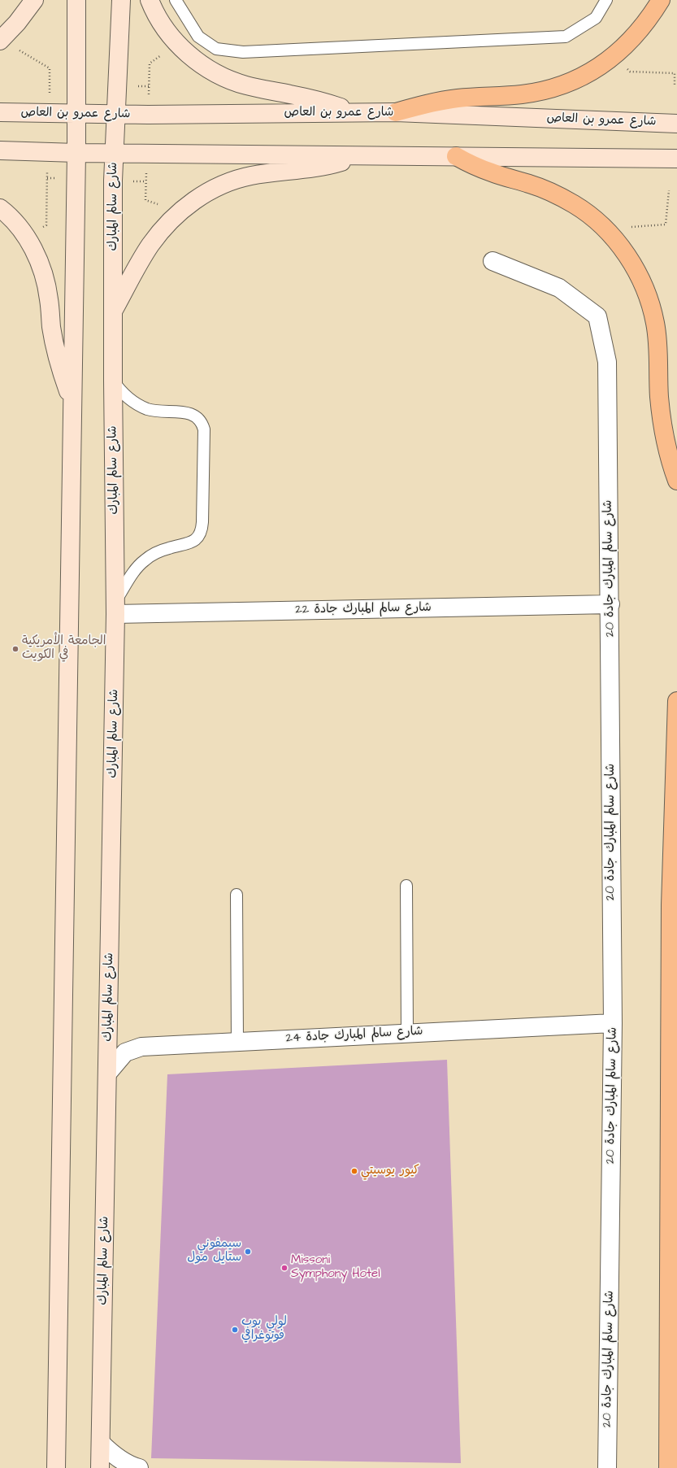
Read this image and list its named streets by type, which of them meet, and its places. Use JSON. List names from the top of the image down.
{
  "streets": {
    "main road": ["شارع عمرو بن العاص", "شارع سالم المبارك"],
    "street": ["شارع سالم المبارك جادة 20", "شارع سالم المبارك جادة 22", "شارع سالم المبارك جادة 24"]
  },
  "crossings": [
    ["شارع عمرو بن العاص", "شارع سالم المبارك"],
    ["شارع سالم المبارك", "شارع سالم المبارك جادة 22"],
    ["شارع سالم المبارك", "شارع سالم المبارك جادة 24"],
    ["شارع سالم المبارك جادة 20", "شارع سالم المبارك جادة 22"],
    ["شارع سالم المبارك جادة 20", "شارع سالم المبارك جادة 24"]
  ],
  "places": [
    "الجامعة الأمريكية في الكويت",
    "كيور يوسيتي",
    "سيمفوني ستايل مول",
    "Missoni Symphony Hotel",
    "لولي بوب فوتوغرافي"
  ]
}
